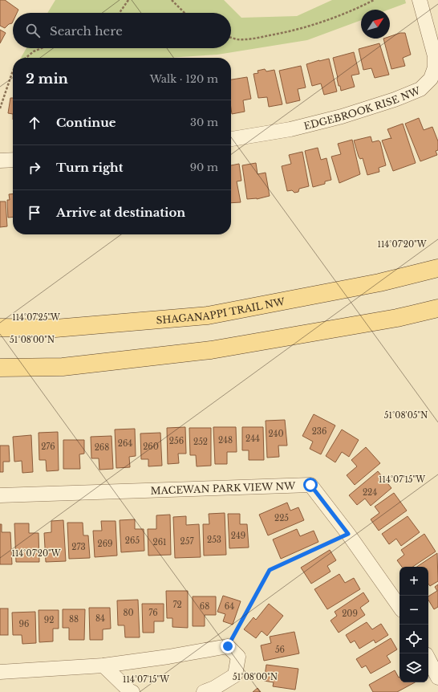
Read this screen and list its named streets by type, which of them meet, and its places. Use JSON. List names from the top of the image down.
{
  "streets": {
    "main road": ["SHAGANAPPI TRAIL NW"],
    "street": ["EDGEBROOK RISE NW", "MACEWAN PARK VIEW NW"]
  },
  "house_numbers": [
    "236",
    "240",
    "244",
    "248",
    "256",
    "252",
    "264",
    "276",
    "260",
    "268",
    "224",
    "225",
    "249",
    "253",
    "265",
    "257",
    "261",
    "269",
    "273",
    "72",
    "68",
    "64",
    "80",
    "76",
    "209",
    "84",
    "88",
    "92",
    "96",
    "56"
  ],
  "north": "top right",
  "page": {
    "search": "Search here",
    "heading": ["2 min", "Walk · 120 m"],
    "list": [
      ["Continue", "30 m"],
      ["Turn right", "90 m"],
      "Arrive at destination"
    ],
    "map_buttons": ["+", "−"]
  },
  "coordinates": [
    "114°07'20\"W",
    "114°07'25\"W",
    "51°08'00\"N",
    "51°08'05\"N",
    "114°07'15\"W"
  ]
}
